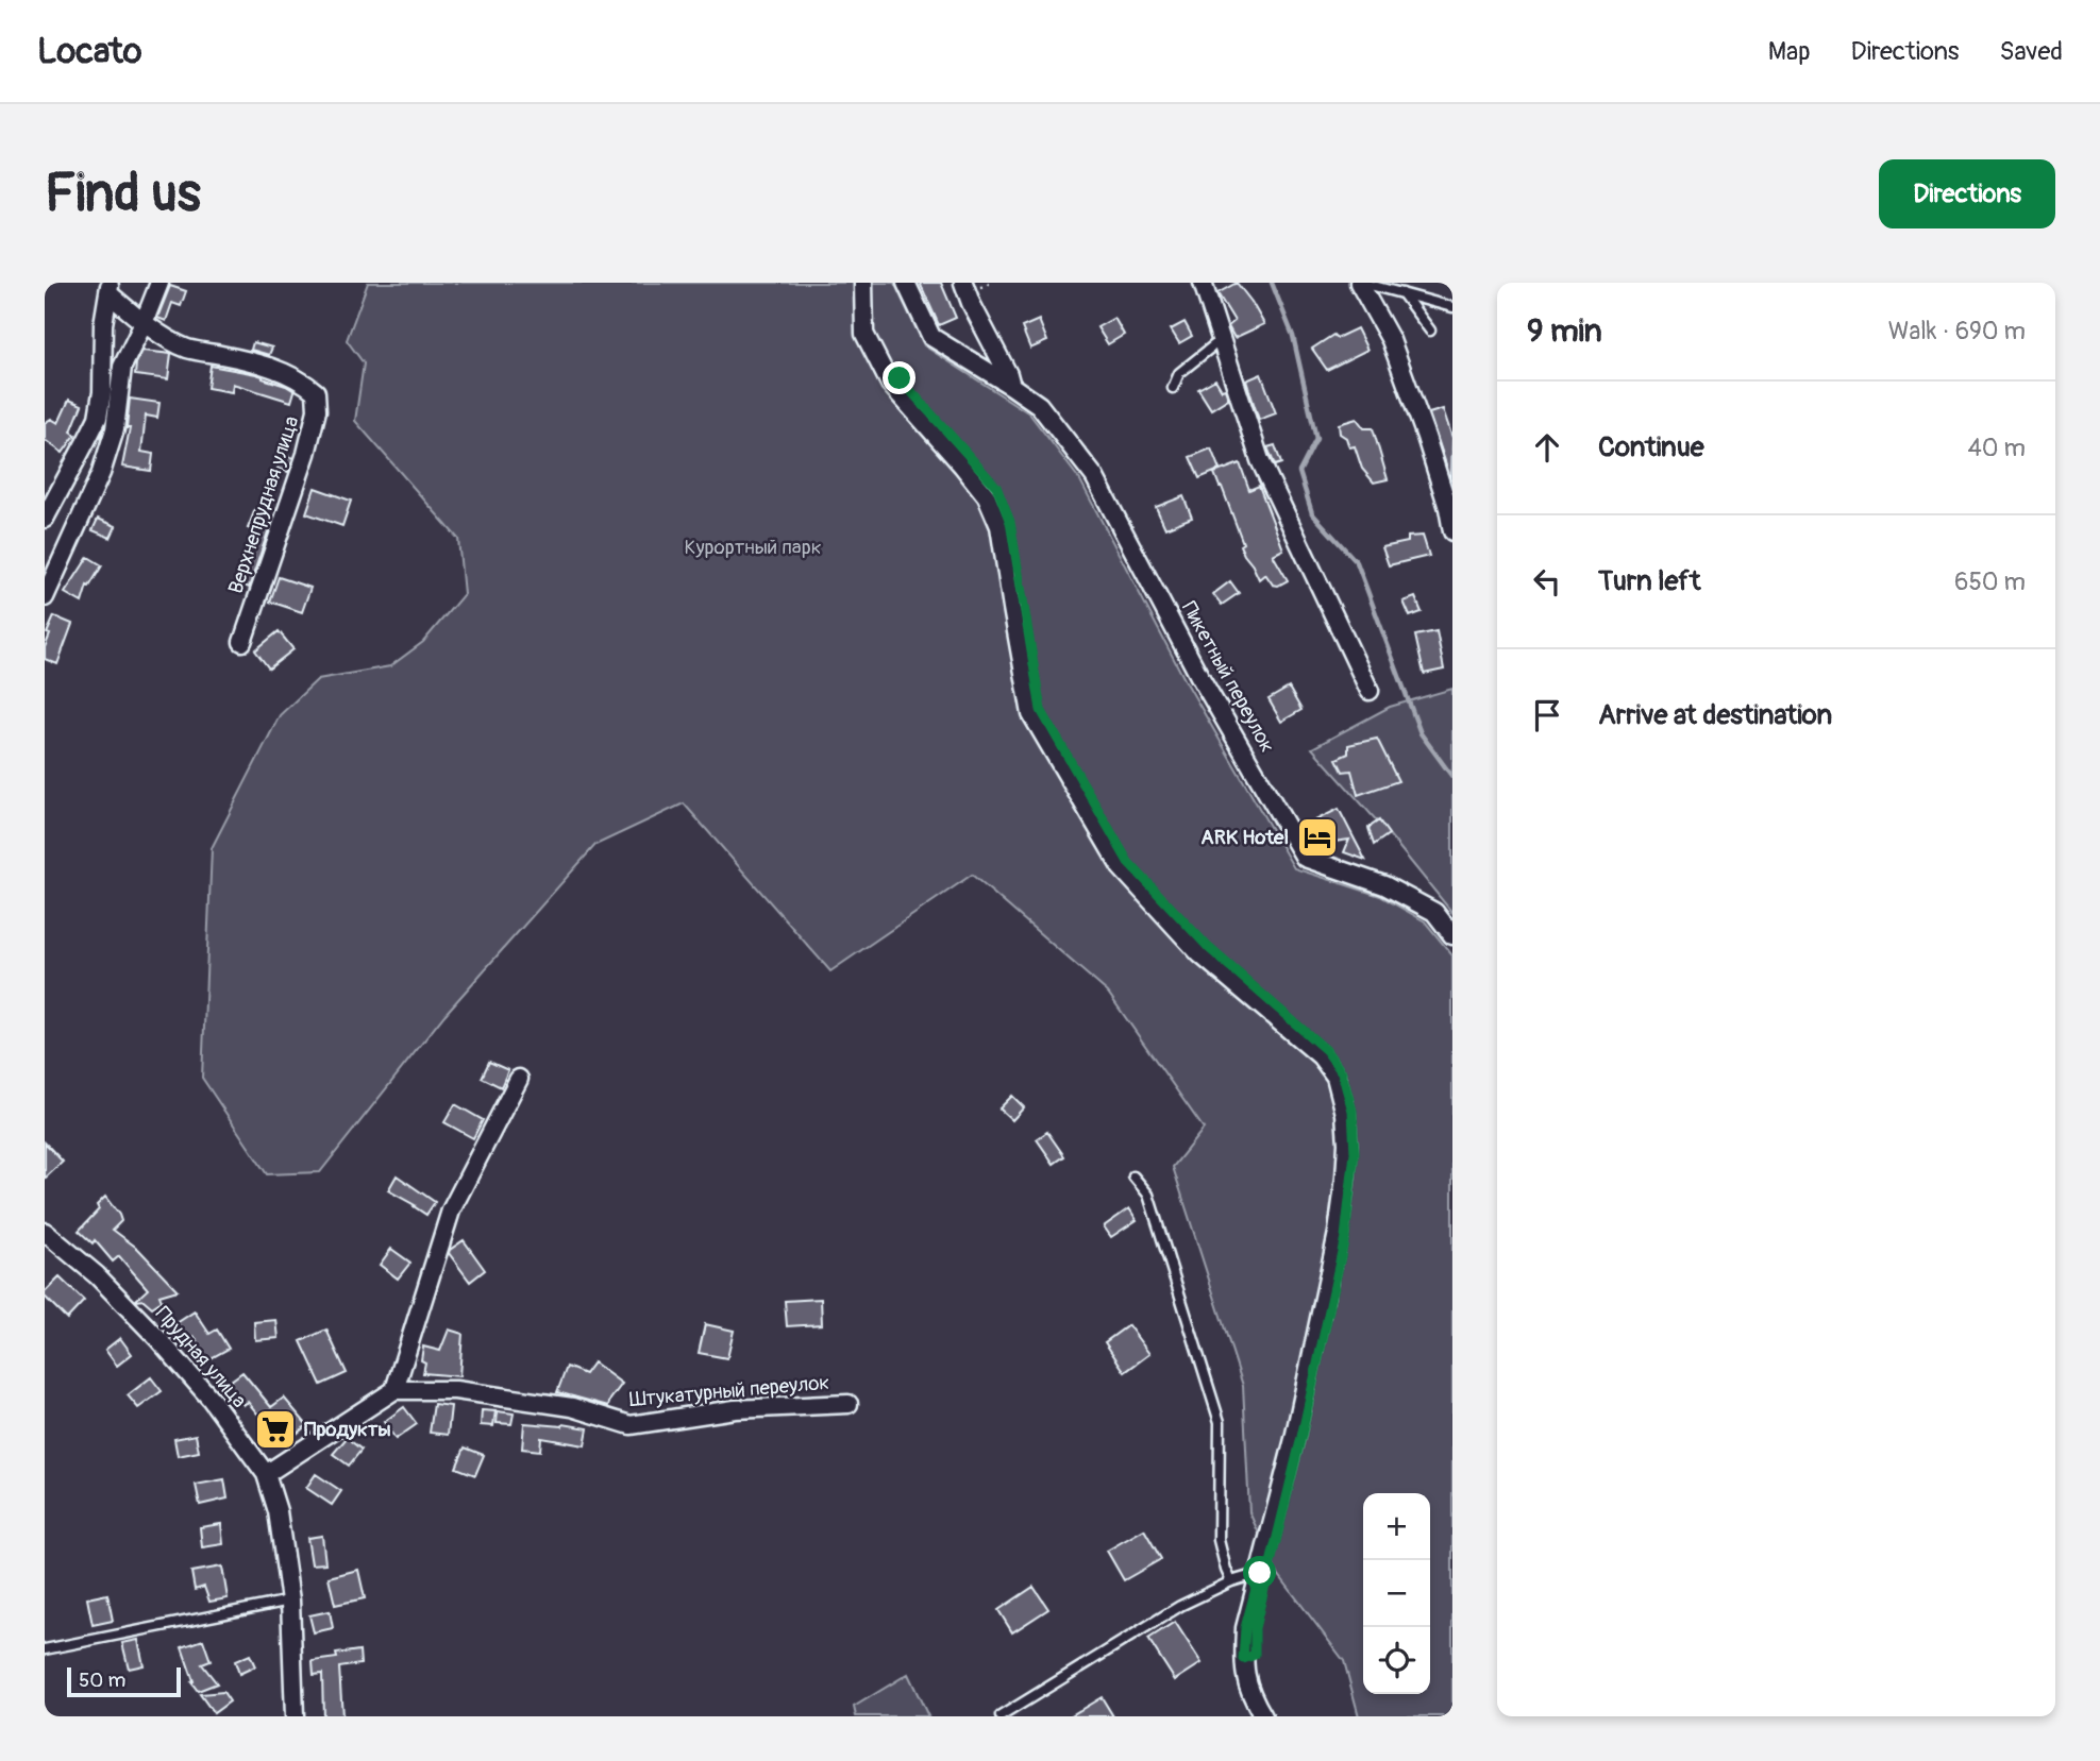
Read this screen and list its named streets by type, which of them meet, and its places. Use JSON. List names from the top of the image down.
{
  "streets": {
    "street": [
      "Верхнепрудная улица",
      "Пикетный переулок",
      "Прудная улица",
      "Штукатурный переулок"
    ]
  },
  "parks": ["Курортный парк"],
  "places": {
    "hotel": ["ARK Hotel"],
    "supermarket": ["Продукты"]
  },
  "scale_bar": "50 m",
  "page": {
    "header": "Locato",
    "nav": ["Map", "Directions", "Saved"],
    "buttons": "Directions",
    "title": "Find us",
    "heading": ["9 min", "Walk · 690 m"],
    "list": [
      ["Continue", "40 m"],
      ["Turn left", "650 m"],
      "Arrive at destination"
    ],
    "map_buttons": ["+", "−"],
    "scale": "50 m"
  }
}
